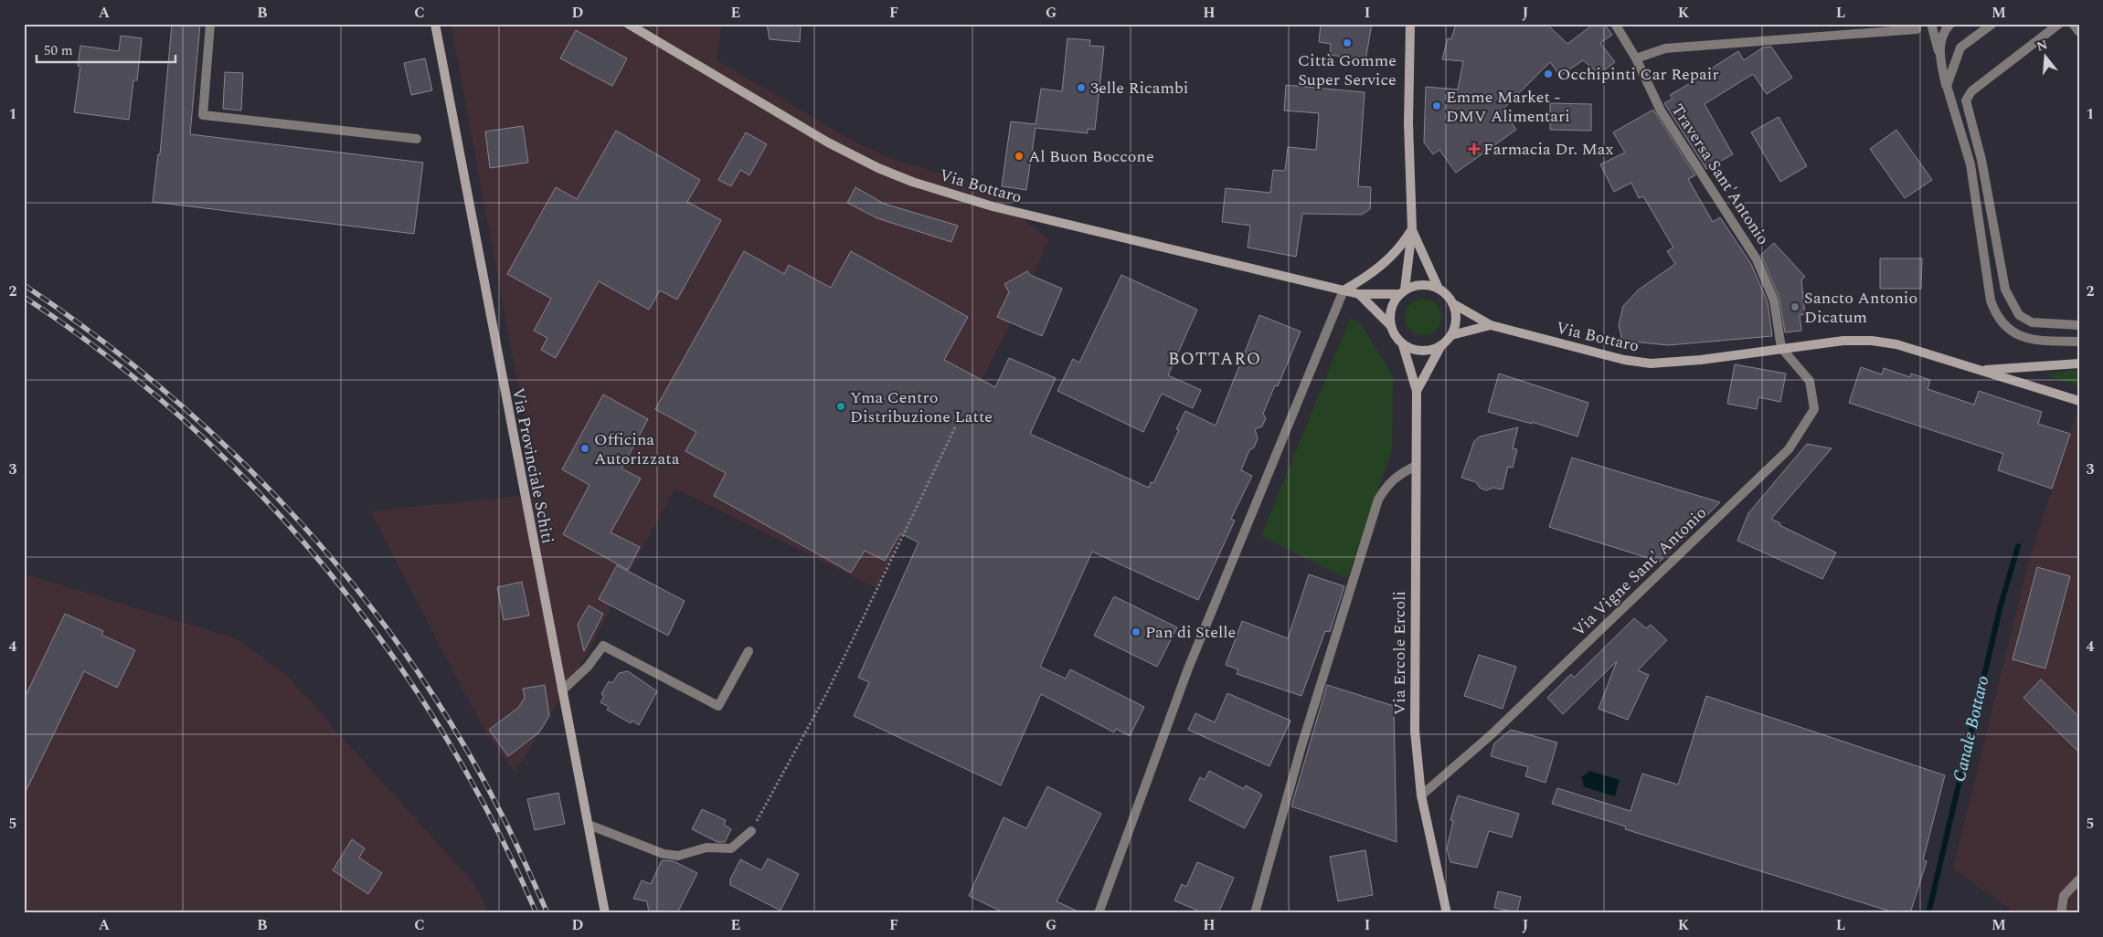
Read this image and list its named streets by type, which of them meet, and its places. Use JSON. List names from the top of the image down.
{
  "streets": {
    "street": [
      "Traversa Sant'Antonio",
      "Via Bottaro",
      "Via Provinciale Schiti",
      "Via Vigne Sant' Antonio",
      "Via Ercole Ercoli"
    ]
  },
  "crossings": [
    ["Traversa Sant'Antonio", "Via Bottaro"],
    ["Traversa Sant'Antonio", "Via Vigne Sant' Antonio"],
    ["Via Bottaro", "Via Vigne Sant' Antonio"],
    ["Via Bottaro", "Via Ercole Ercoli"],
    ["Via Vigne Sant' Antonio", "Via Ercole Ercoli"]
  ],
  "districts": ["BOTTARO"],
  "water": ["Canale Bottaro"],
  "places": {
    "other": [
      "Città Gomme Super Service",
      "Occhipinti Car Repair",
      "3elle Ricambi",
      "Emme Market - DMV Alimentari",
      "Al Buon Boccone",
      "Sancto Antonio Dicatum",
      "Yma Centro Distribuzione Latte",
      "Officina Autorizzata",
      "Pan di Stelle"
    ],
    "health": ["Farmacia Dr. Max"]
  },
  "scale_bar": "50 m",
  "north": "top",
  "grid": {
    "columns": [
      "A",
      "B",
      "C",
      "D",
      "E",
      "F",
      "G",
      "H",
      "I",
      "J",
      "K",
      "L",
      "M"
    ],
    "rows": [
      "1",
      "2",
      "3",
      "4",
      "5"
    ]
  }
}
